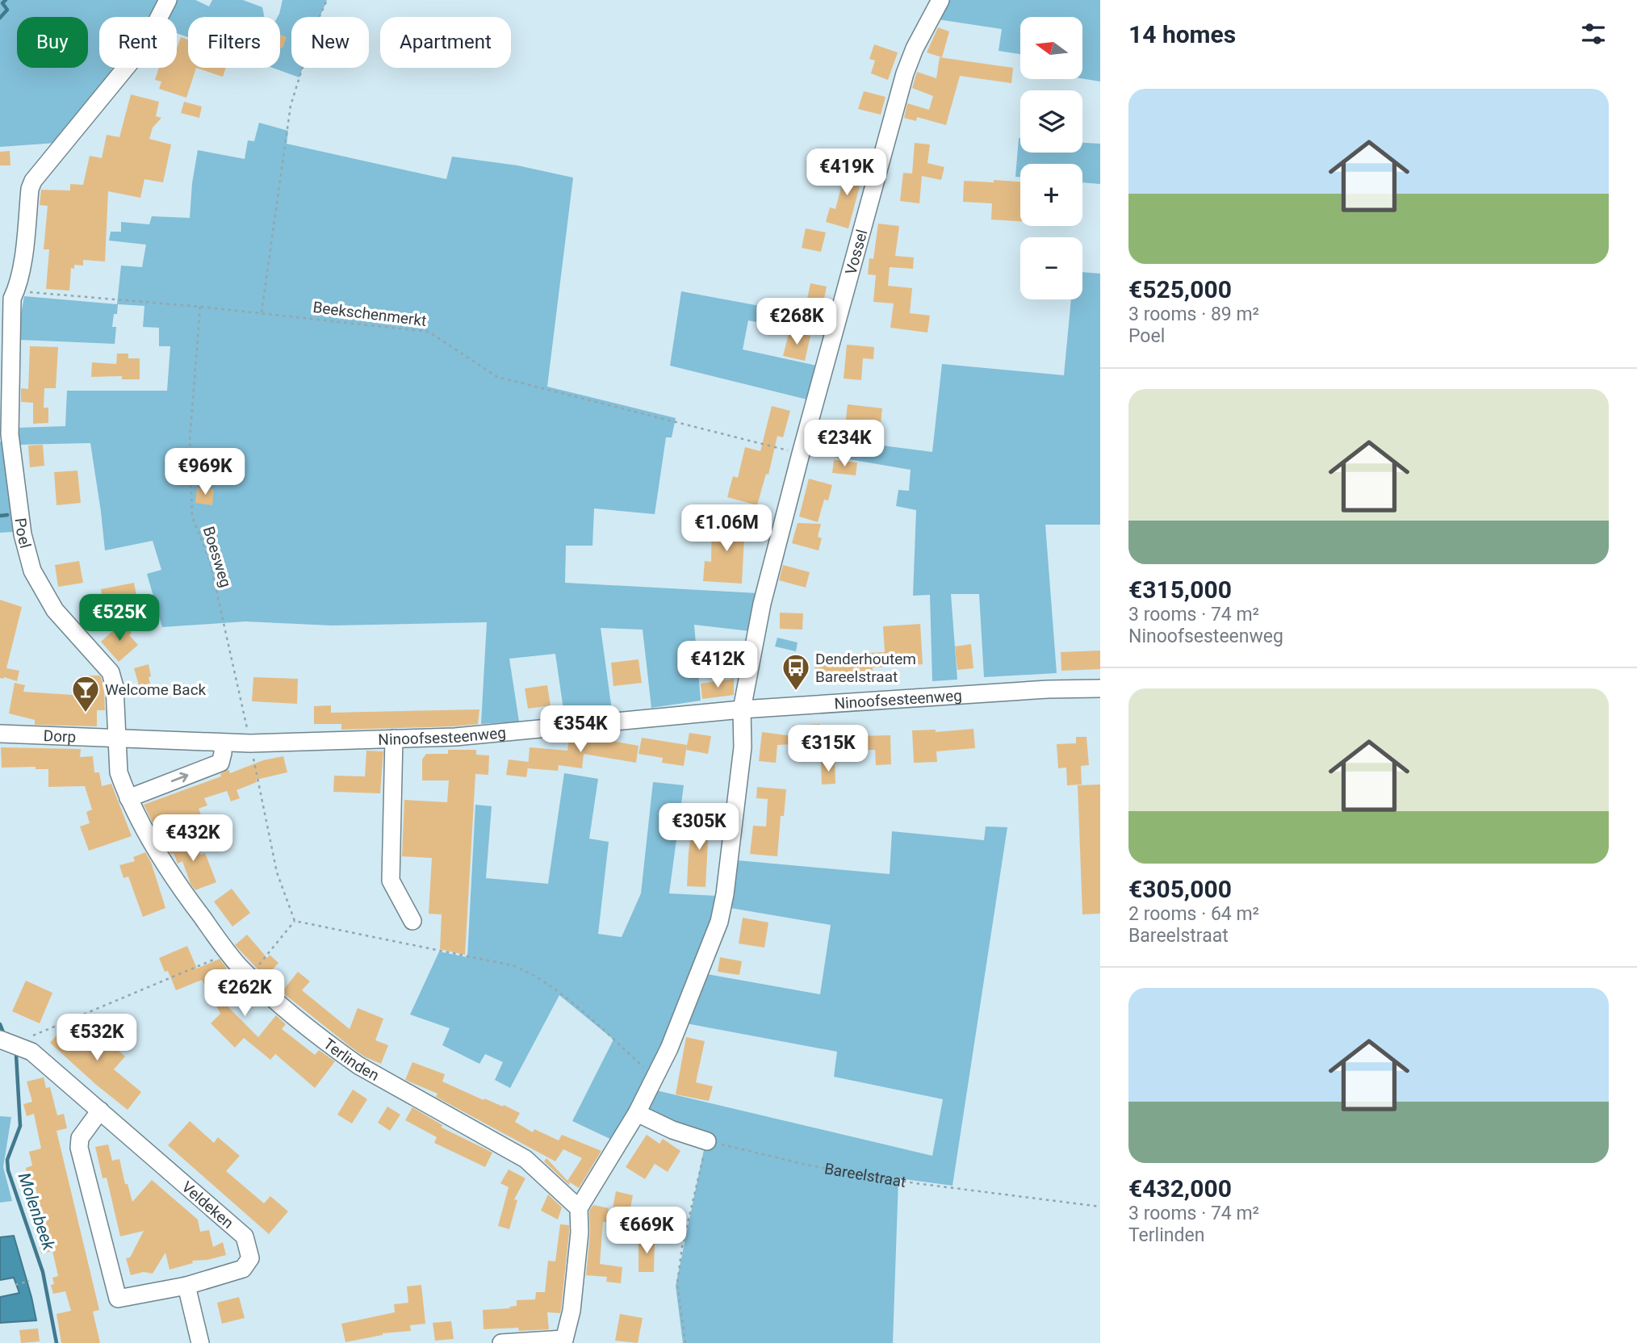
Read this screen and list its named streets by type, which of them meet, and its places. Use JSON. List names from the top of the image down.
{
  "streets": {
    "street": [
      "Vossel",
      "Poel",
      "Ninoofsesteenweg",
      "Dorp",
      "Terlinden",
      "Veldeken"
    ],
    "path": ["Beekschenmerkt", "Boesweg", "Bareelstraat"]
  },
  "crossings": [
    ["Vossel", "Beekschenmerkt"],
    ["Vossel", "Ninoofsesteenweg"],
    ["Beekschenmerkt", "Poel"],
    ["Beekschenmerkt", "Boesweg"],
    ["Poel", "Ninoofsesteenweg"],
    ["Poel", "Dorp"],
    ["Poel", "Terlinden"],
    ["Boesweg", "Ninoofsesteenweg"],
    ["Ninoofsesteenweg", "Dorp"],
    ["Ninoofsesteenweg", "Terlinden"],
    ["Dorp", "Terlinden"]
  ],
  "water": ["Molenbeek"],
  "places": {
    "bus stop": ["Denderhoutem Bareelstraat"],
    "bar": ["Welcome Back"]
  },
  "north": "left",
  "page": {
    "heading": "14 homes",
    "map_buttons": ["+", "−"],
    "chip": [
      "Buy",
      "Rent",
      "Filters",
      "New",
      "Apartment"
    ],
    "list": [
      {
        "name": "€525,000",
        "note": "3 rooms · 89 m² · Poel"
      },
      {
        "name": "€315,000",
        "note": "3 rooms · 74 m² · Ninoofsesteenweg"
      },
      {
        "name": "€305,000",
        "note": "2 rooms · 64 m² · Bareelstraat"
      },
      {
        "name": "€432,000",
        "note": "3 rooms · 74 m² · Terlinden"
      }
    ],
    "price": [
      "€419K",
      "€268K",
      "€234K",
      "€969K",
      "€1.06M",
      "€525K",
      "€412K",
      "€354K",
      "€315K",
      "€305K",
      "€432K",
      "€262K",
      "€532K",
      "€669K"
    ]
  }
}
